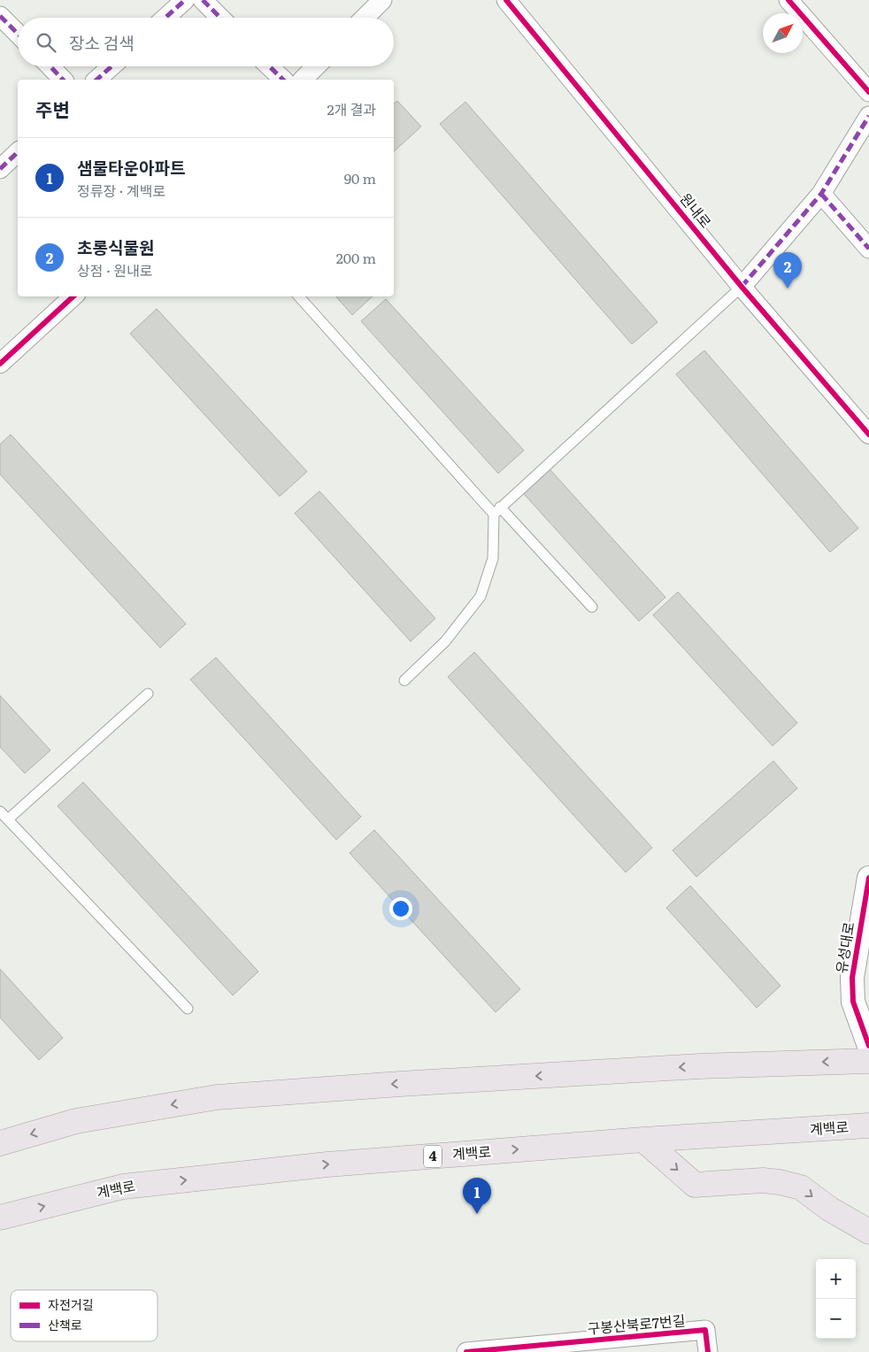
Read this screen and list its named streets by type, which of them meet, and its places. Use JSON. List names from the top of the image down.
{
  "streets": {
    "main road": ["계백로", "4"],
    "street": ["원내로", "유성대로", "구봉산북로7번길"]
  },
  "legend": ["자전거길", "산책로"],
  "north": "top right",
  "page": {
    "search": "장소 검색",
    "heading": ["주변", "2개 결과"],
    "list": [
      {
        "mark": "1",
        "name": "샘물타운아파트",
        "note": "정류장 · 계백로",
        "value": "90 m"
      },
      {
        "mark": "2",
        "name": "초롱식물원",
        "note": "상점 · 원내로",
        "value": "200 m"
      }
    ],
    "pins": ["2", "1"],
    "map_buttons": ["+", "−"]
  }
}
